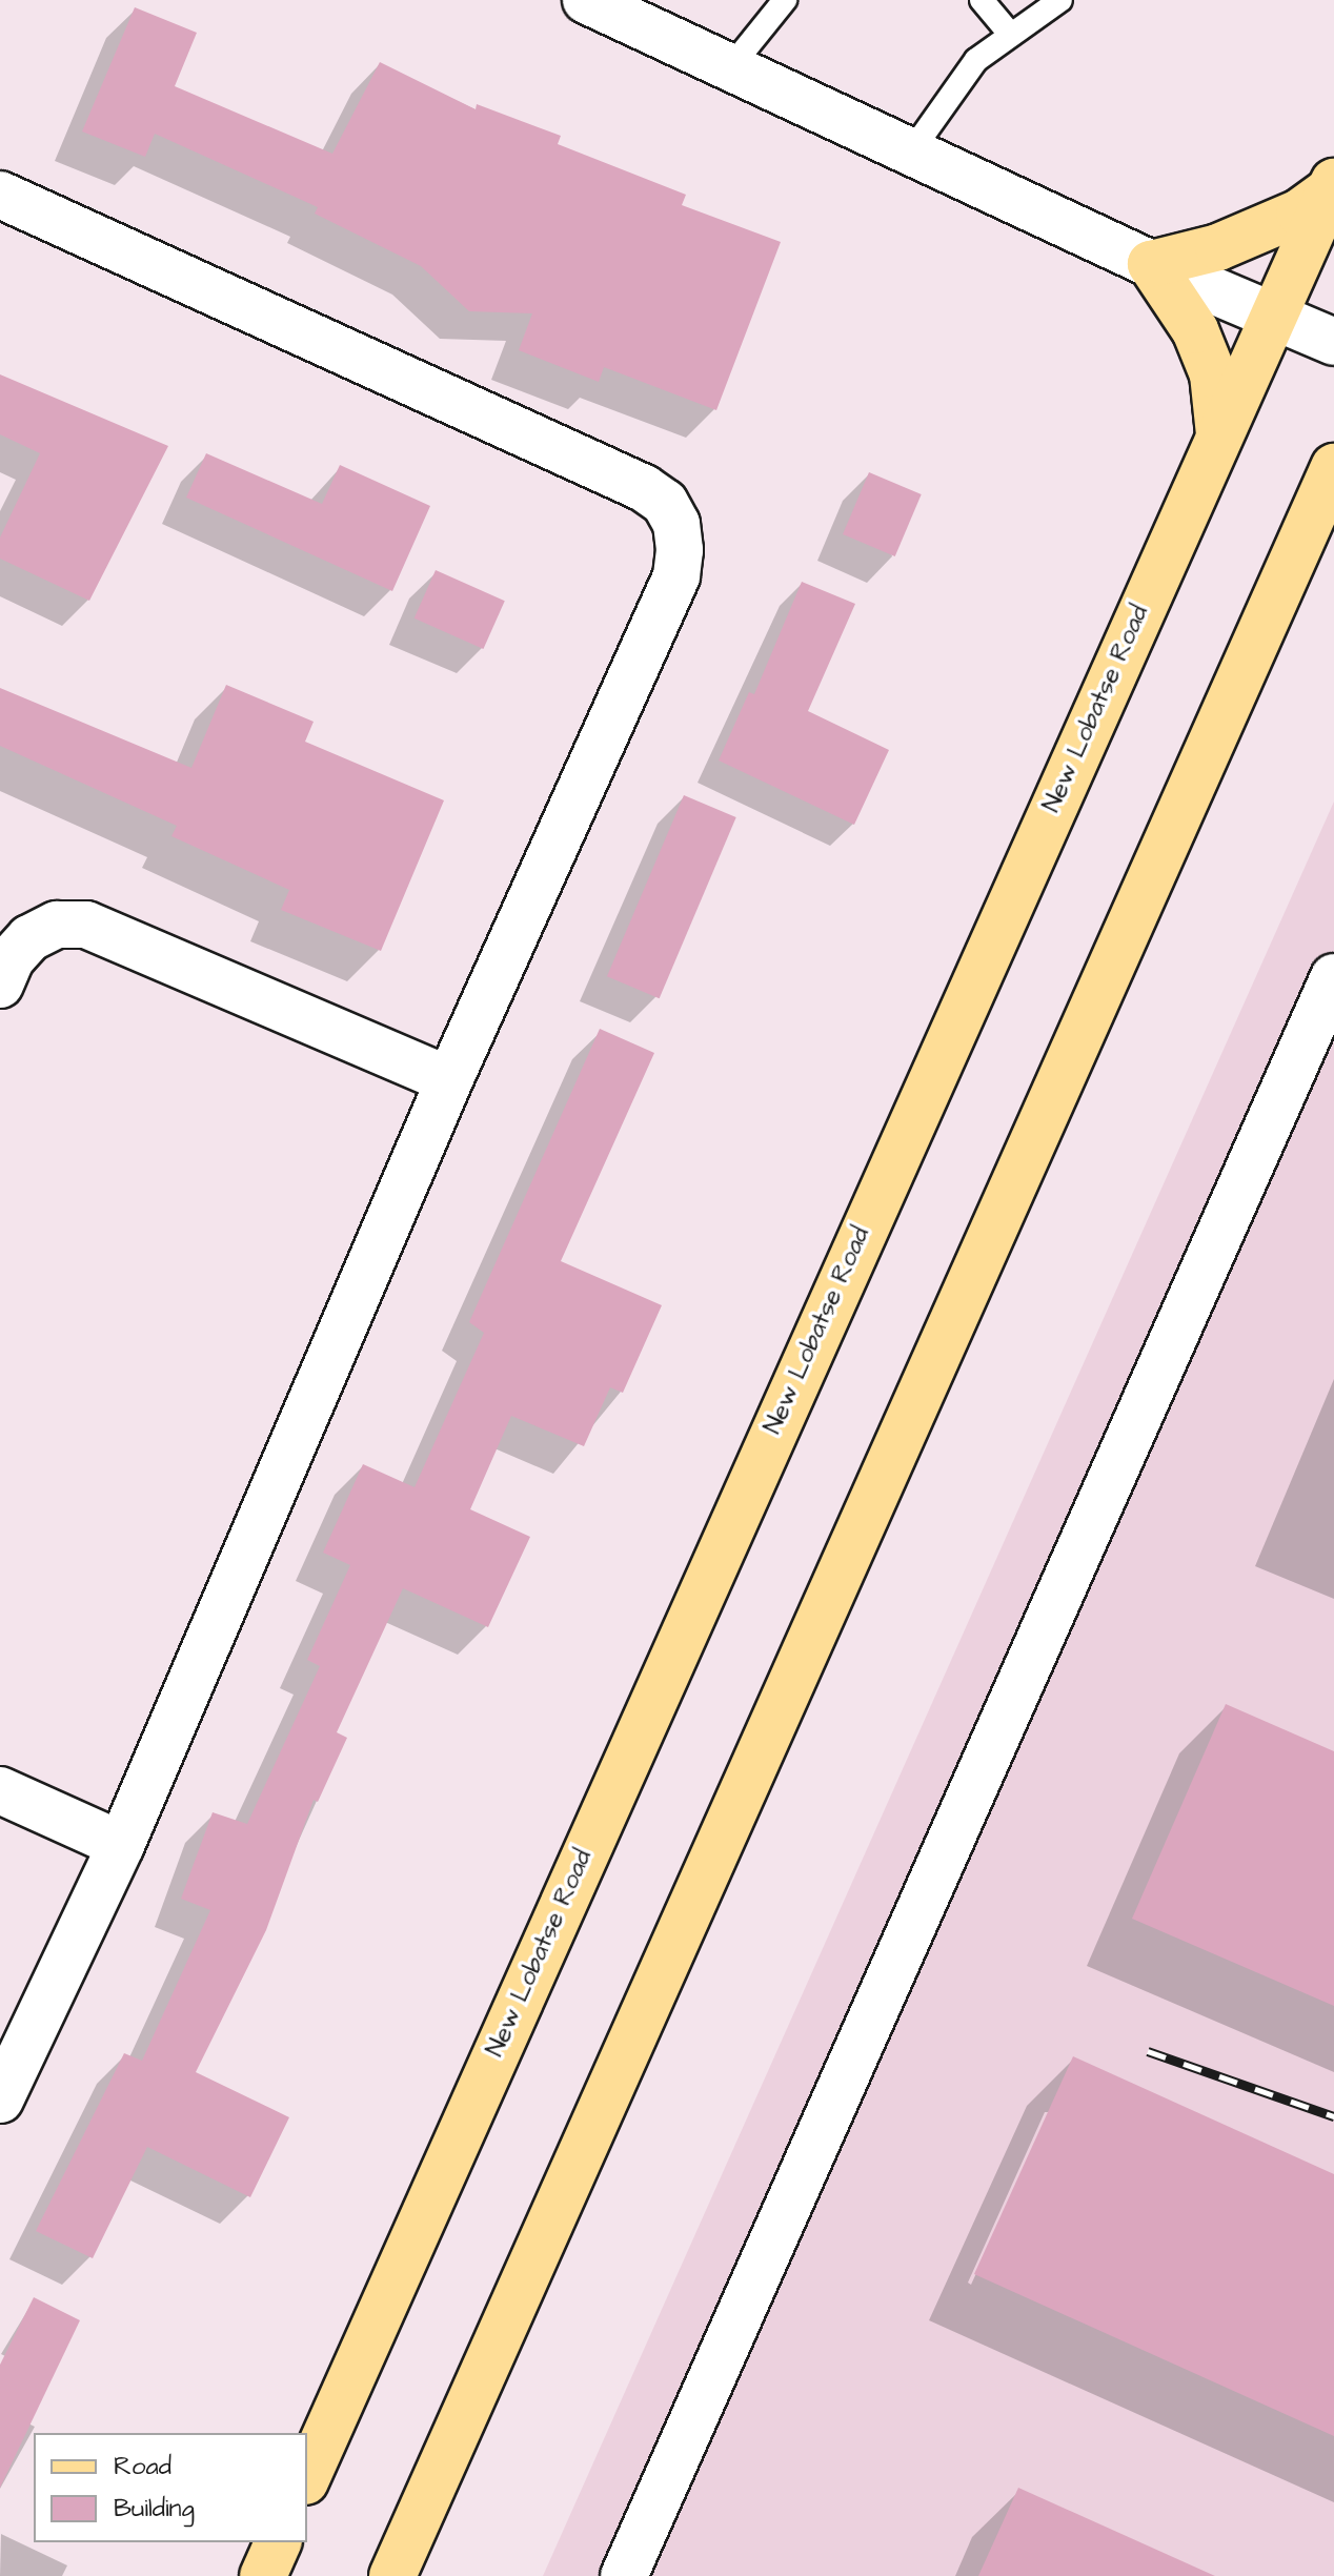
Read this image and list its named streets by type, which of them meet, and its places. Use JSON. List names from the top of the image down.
{
  "streets": {
    "main road": ["New Lobatse Road"]
  },
  "legend": ["Road", "Building"]
}
